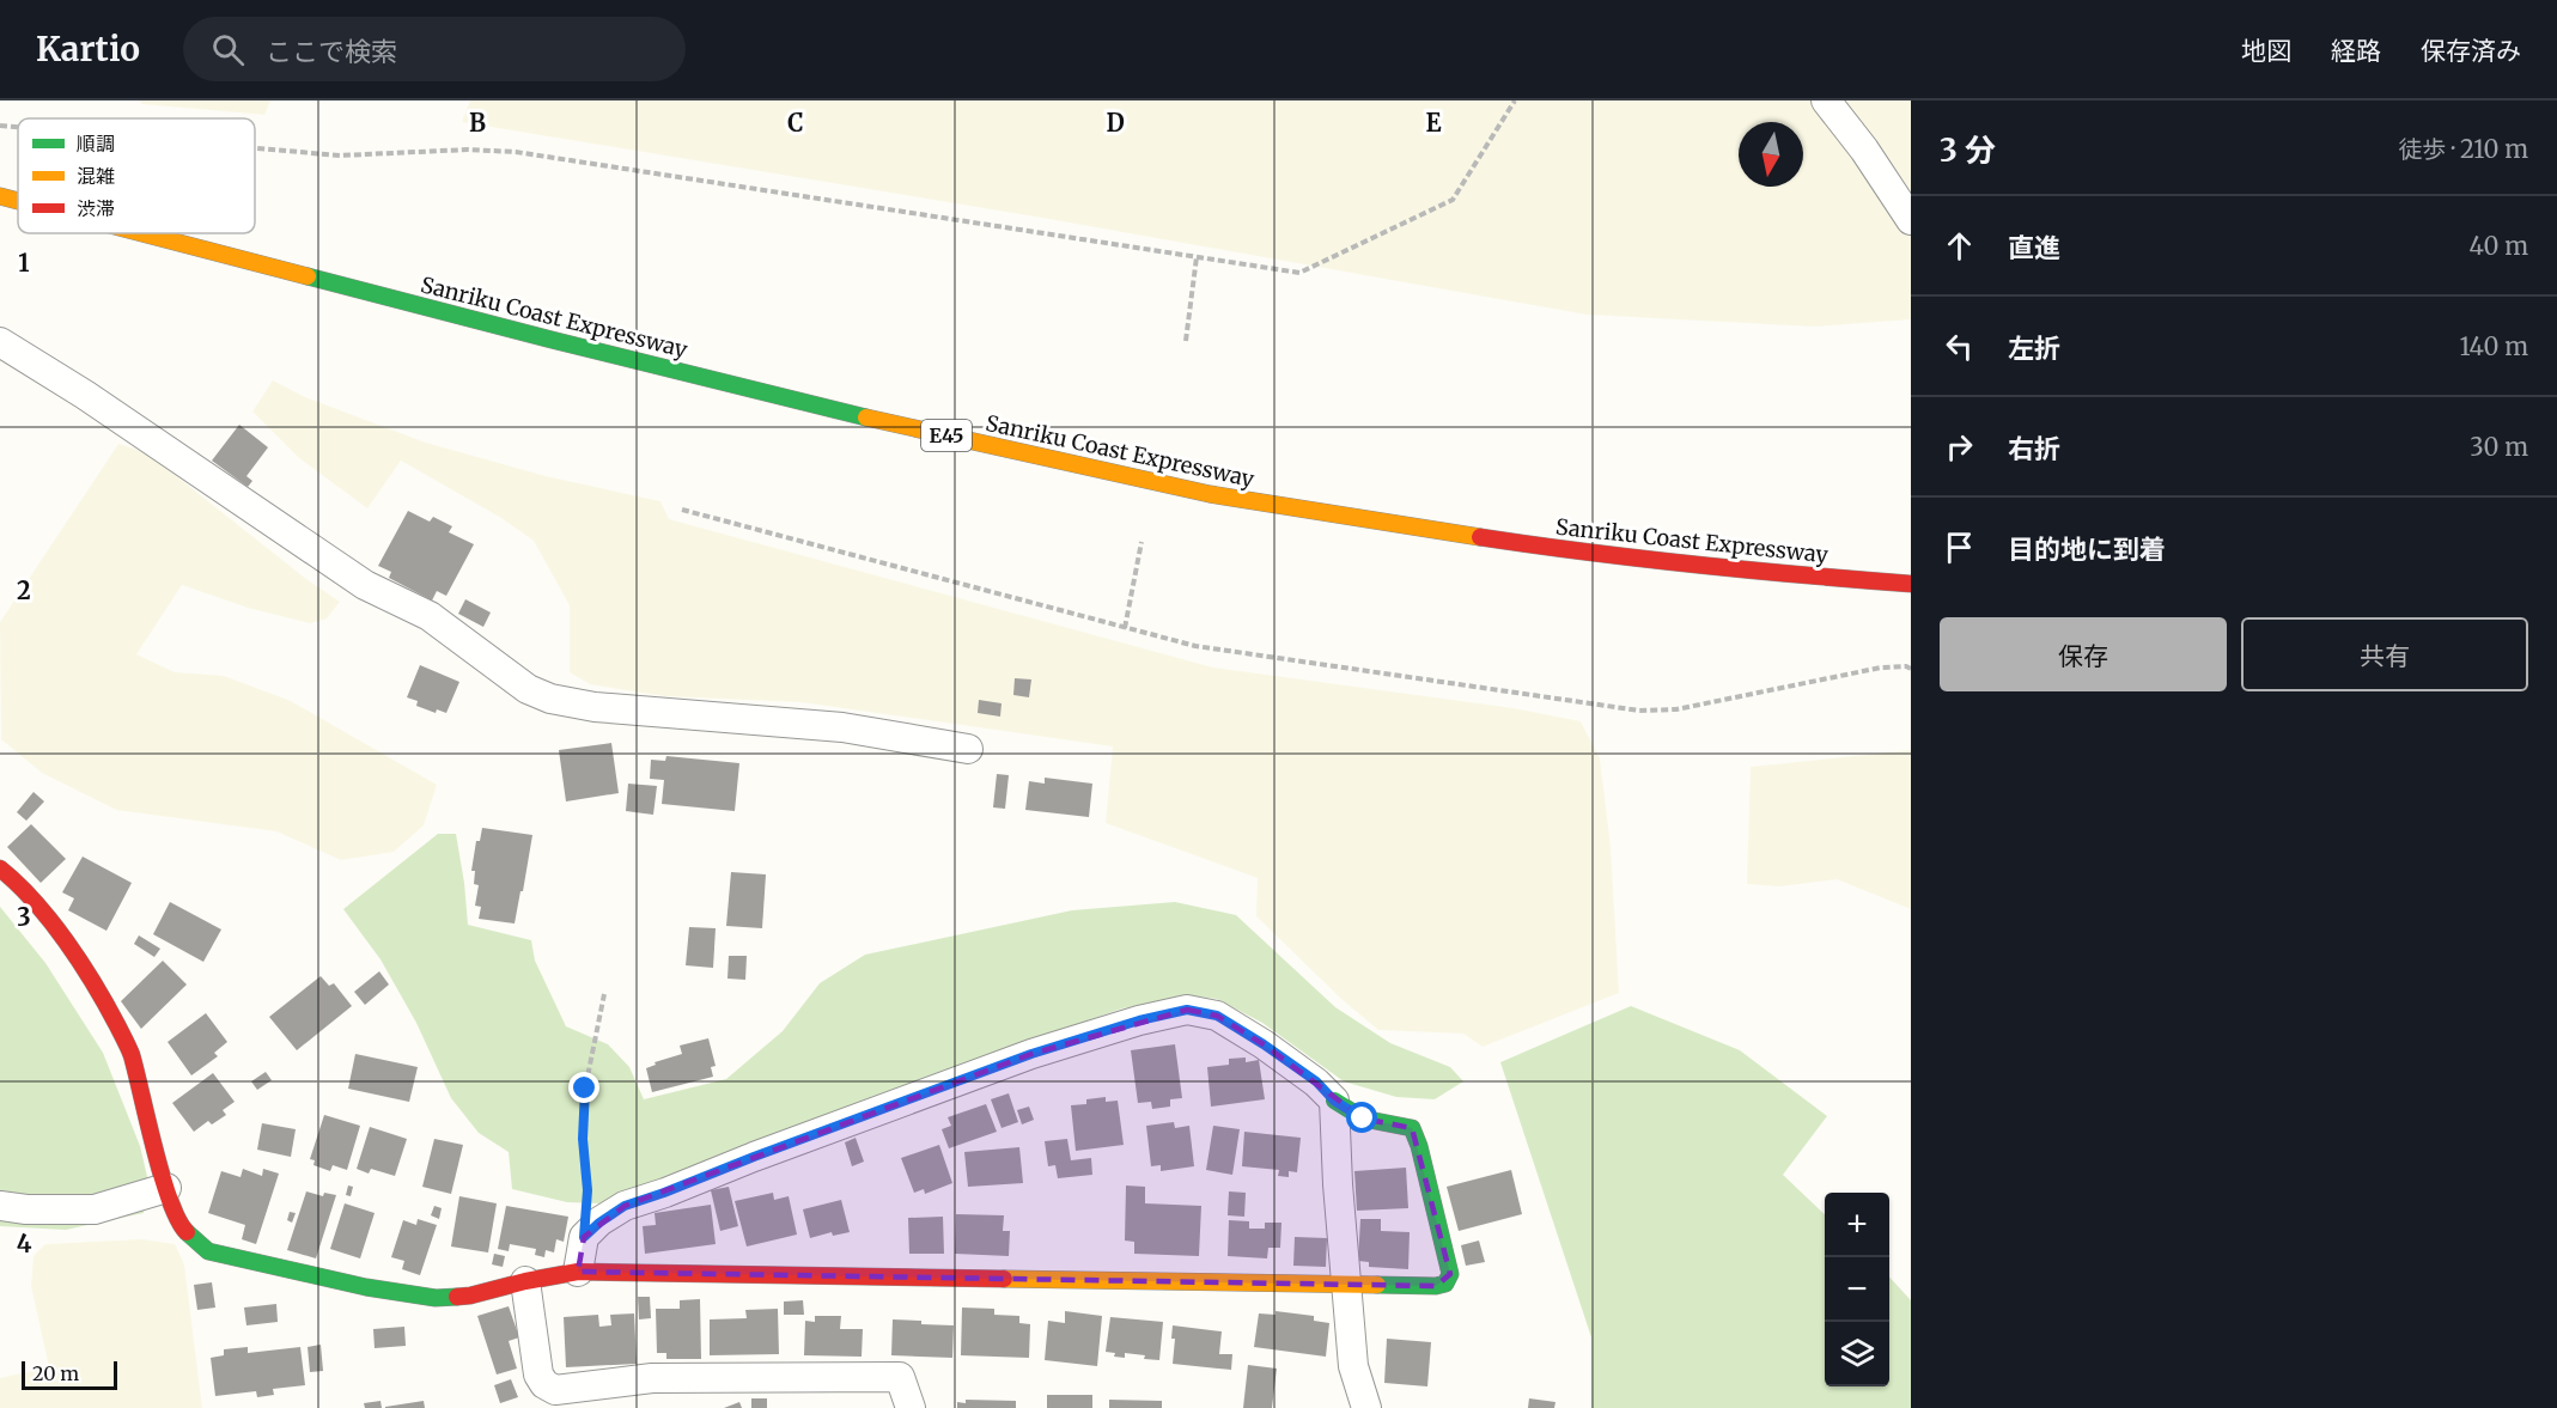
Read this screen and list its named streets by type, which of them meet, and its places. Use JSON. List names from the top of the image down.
{
  "streets": {
    "main road": ["Sanriku Coast Expressway", "E45"]
  },
  "legend": ["順調", "混雑", "渋滞"],
  "scale_bar": "20 m",
  "north": "bottom",
  "page": {
    "header": "Kartio",
    "search": "ここで検索",
    "nav": ["地図", "経路", "保存済み"],
    "heading": ["3 分", "徒歩 · 210 m"],
    "list": [
      ["直進", "40 m"],
      ["左折", "140 m"],
      ["右折", "30 m"],
      "目的地に到着"
    ],
    "buttons": ["保存", "共有"],
    "map_buttons": ["+", "−"],
    "scale": "20 m"
  },
  "grid": {
    "columns": [
      "B",
      "C",
      "D",
      "E"
    ],
    "rows": [
      "1",
      "2",
      "3",
      "4"
    ]
  }
}
